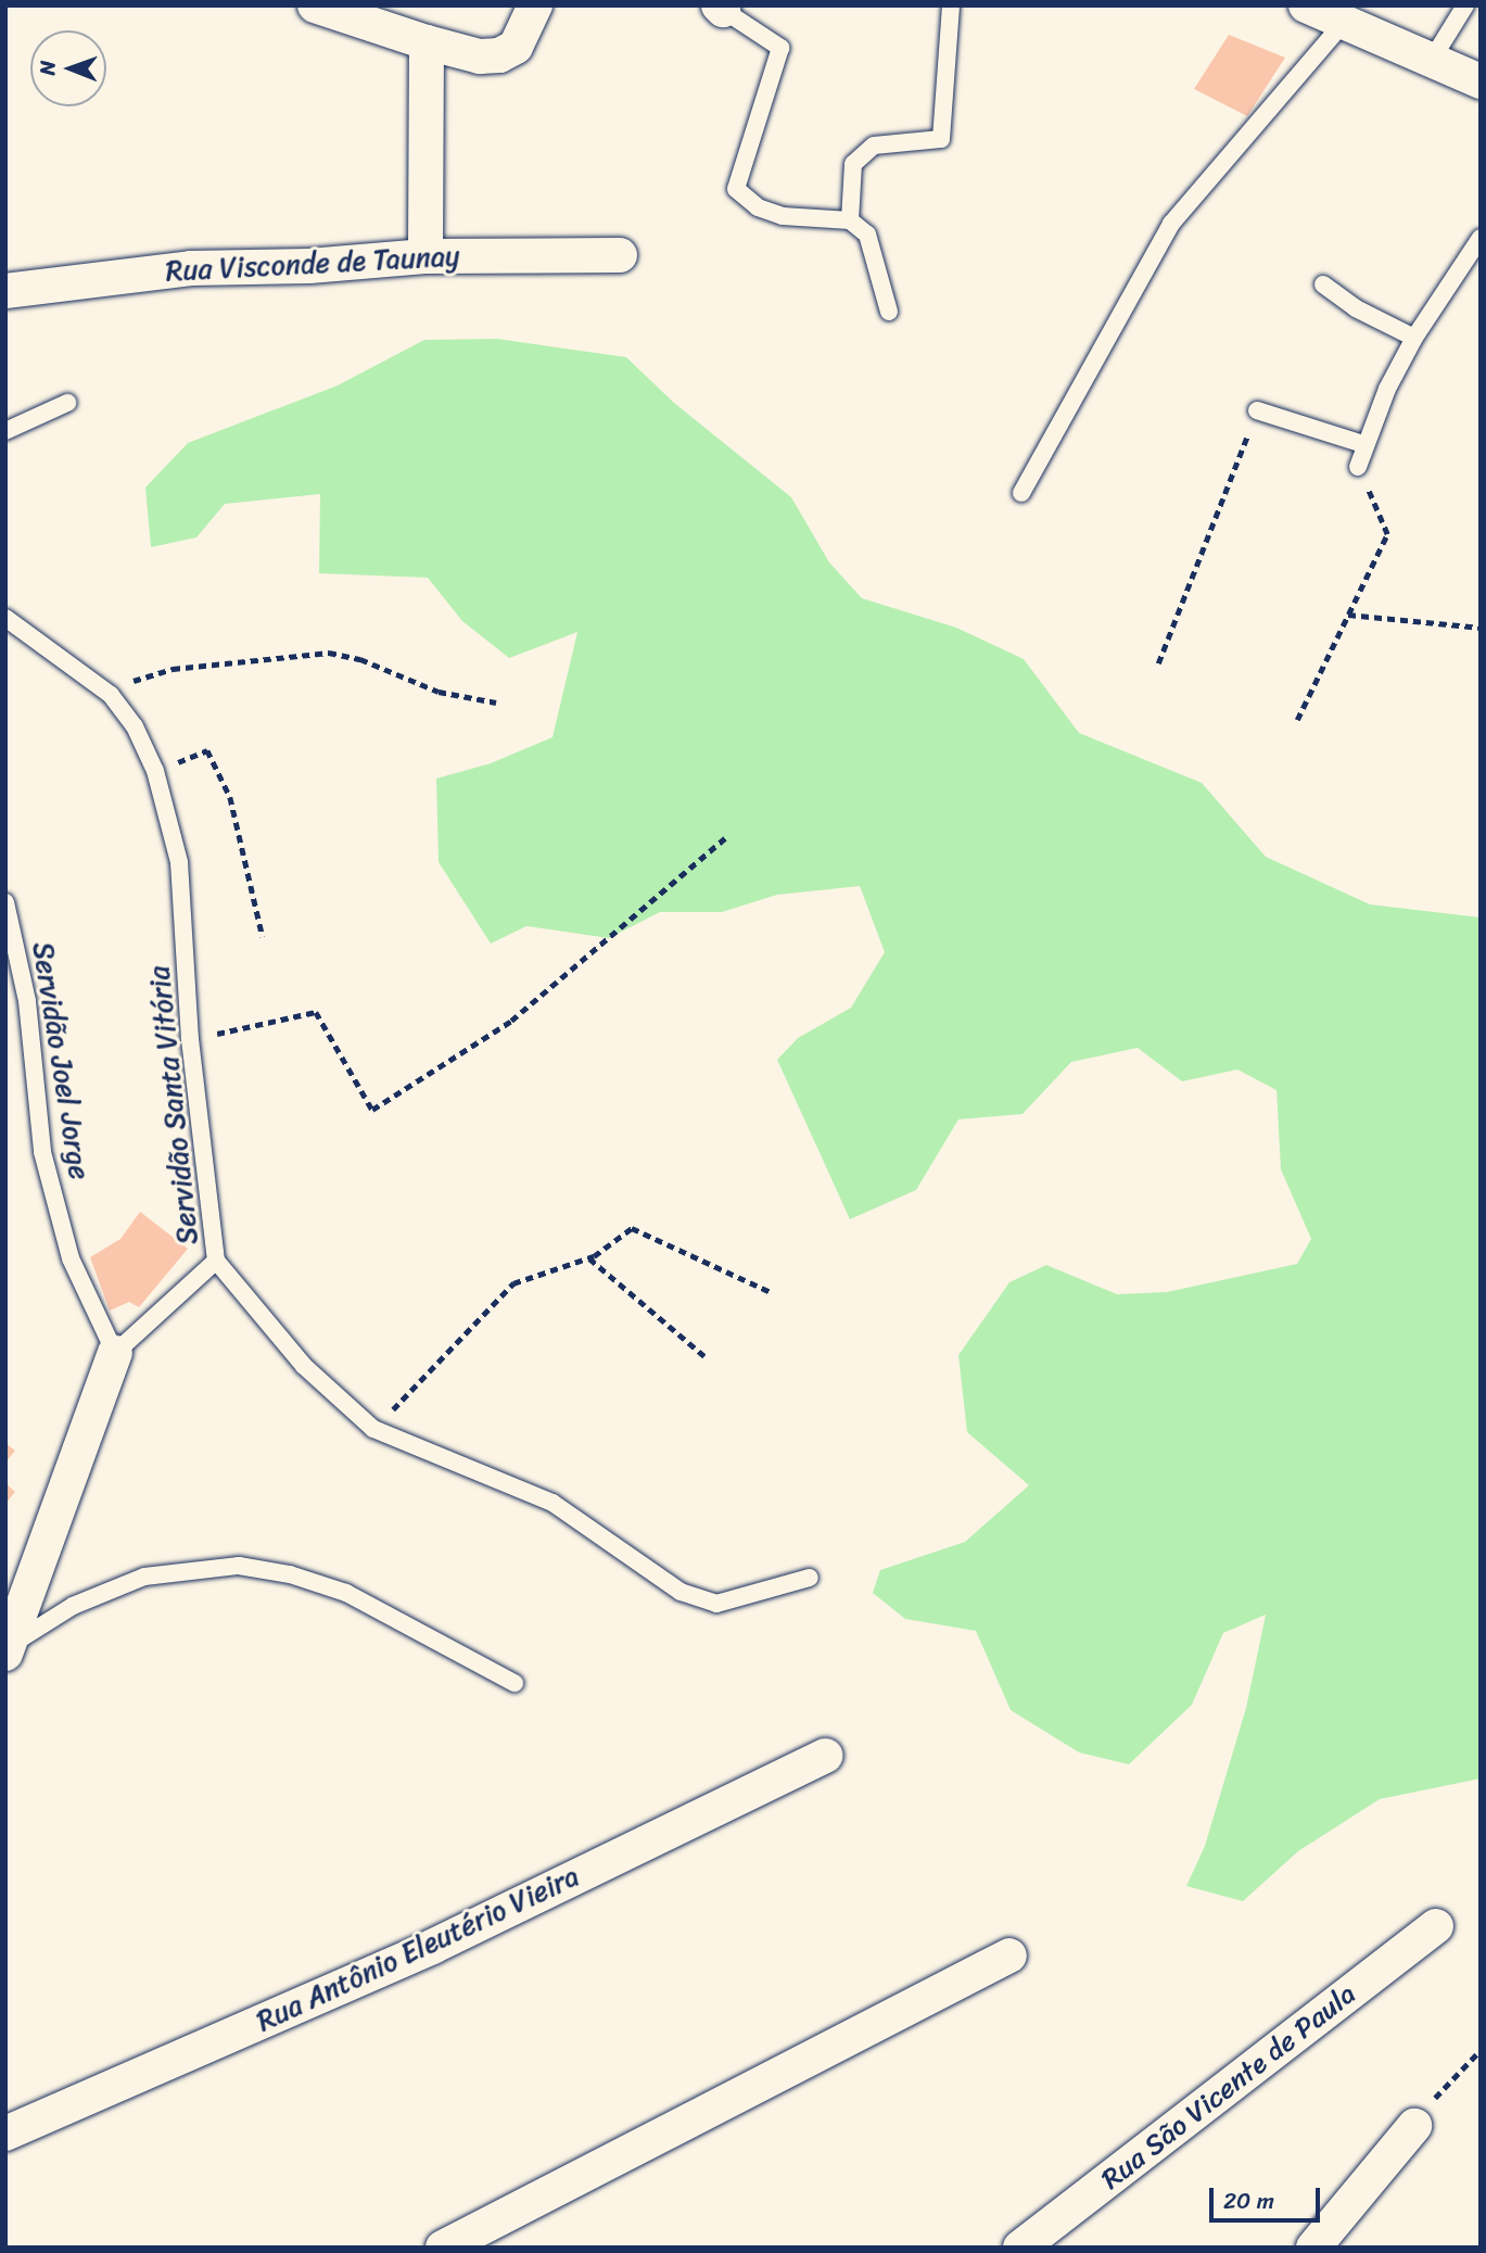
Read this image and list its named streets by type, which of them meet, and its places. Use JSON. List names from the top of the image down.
{
  "streets": {
    "street": ["Rua Visconde de Taunay", "Rua Antônio Eleutério Vieira", "Rua São Vicente de Paula"],
    "lane": ["Servidão Joel Jorge", "Servidão Santa Vitória"]
  },
  "scale_bar": "20 m",
  "north": "left"
}
